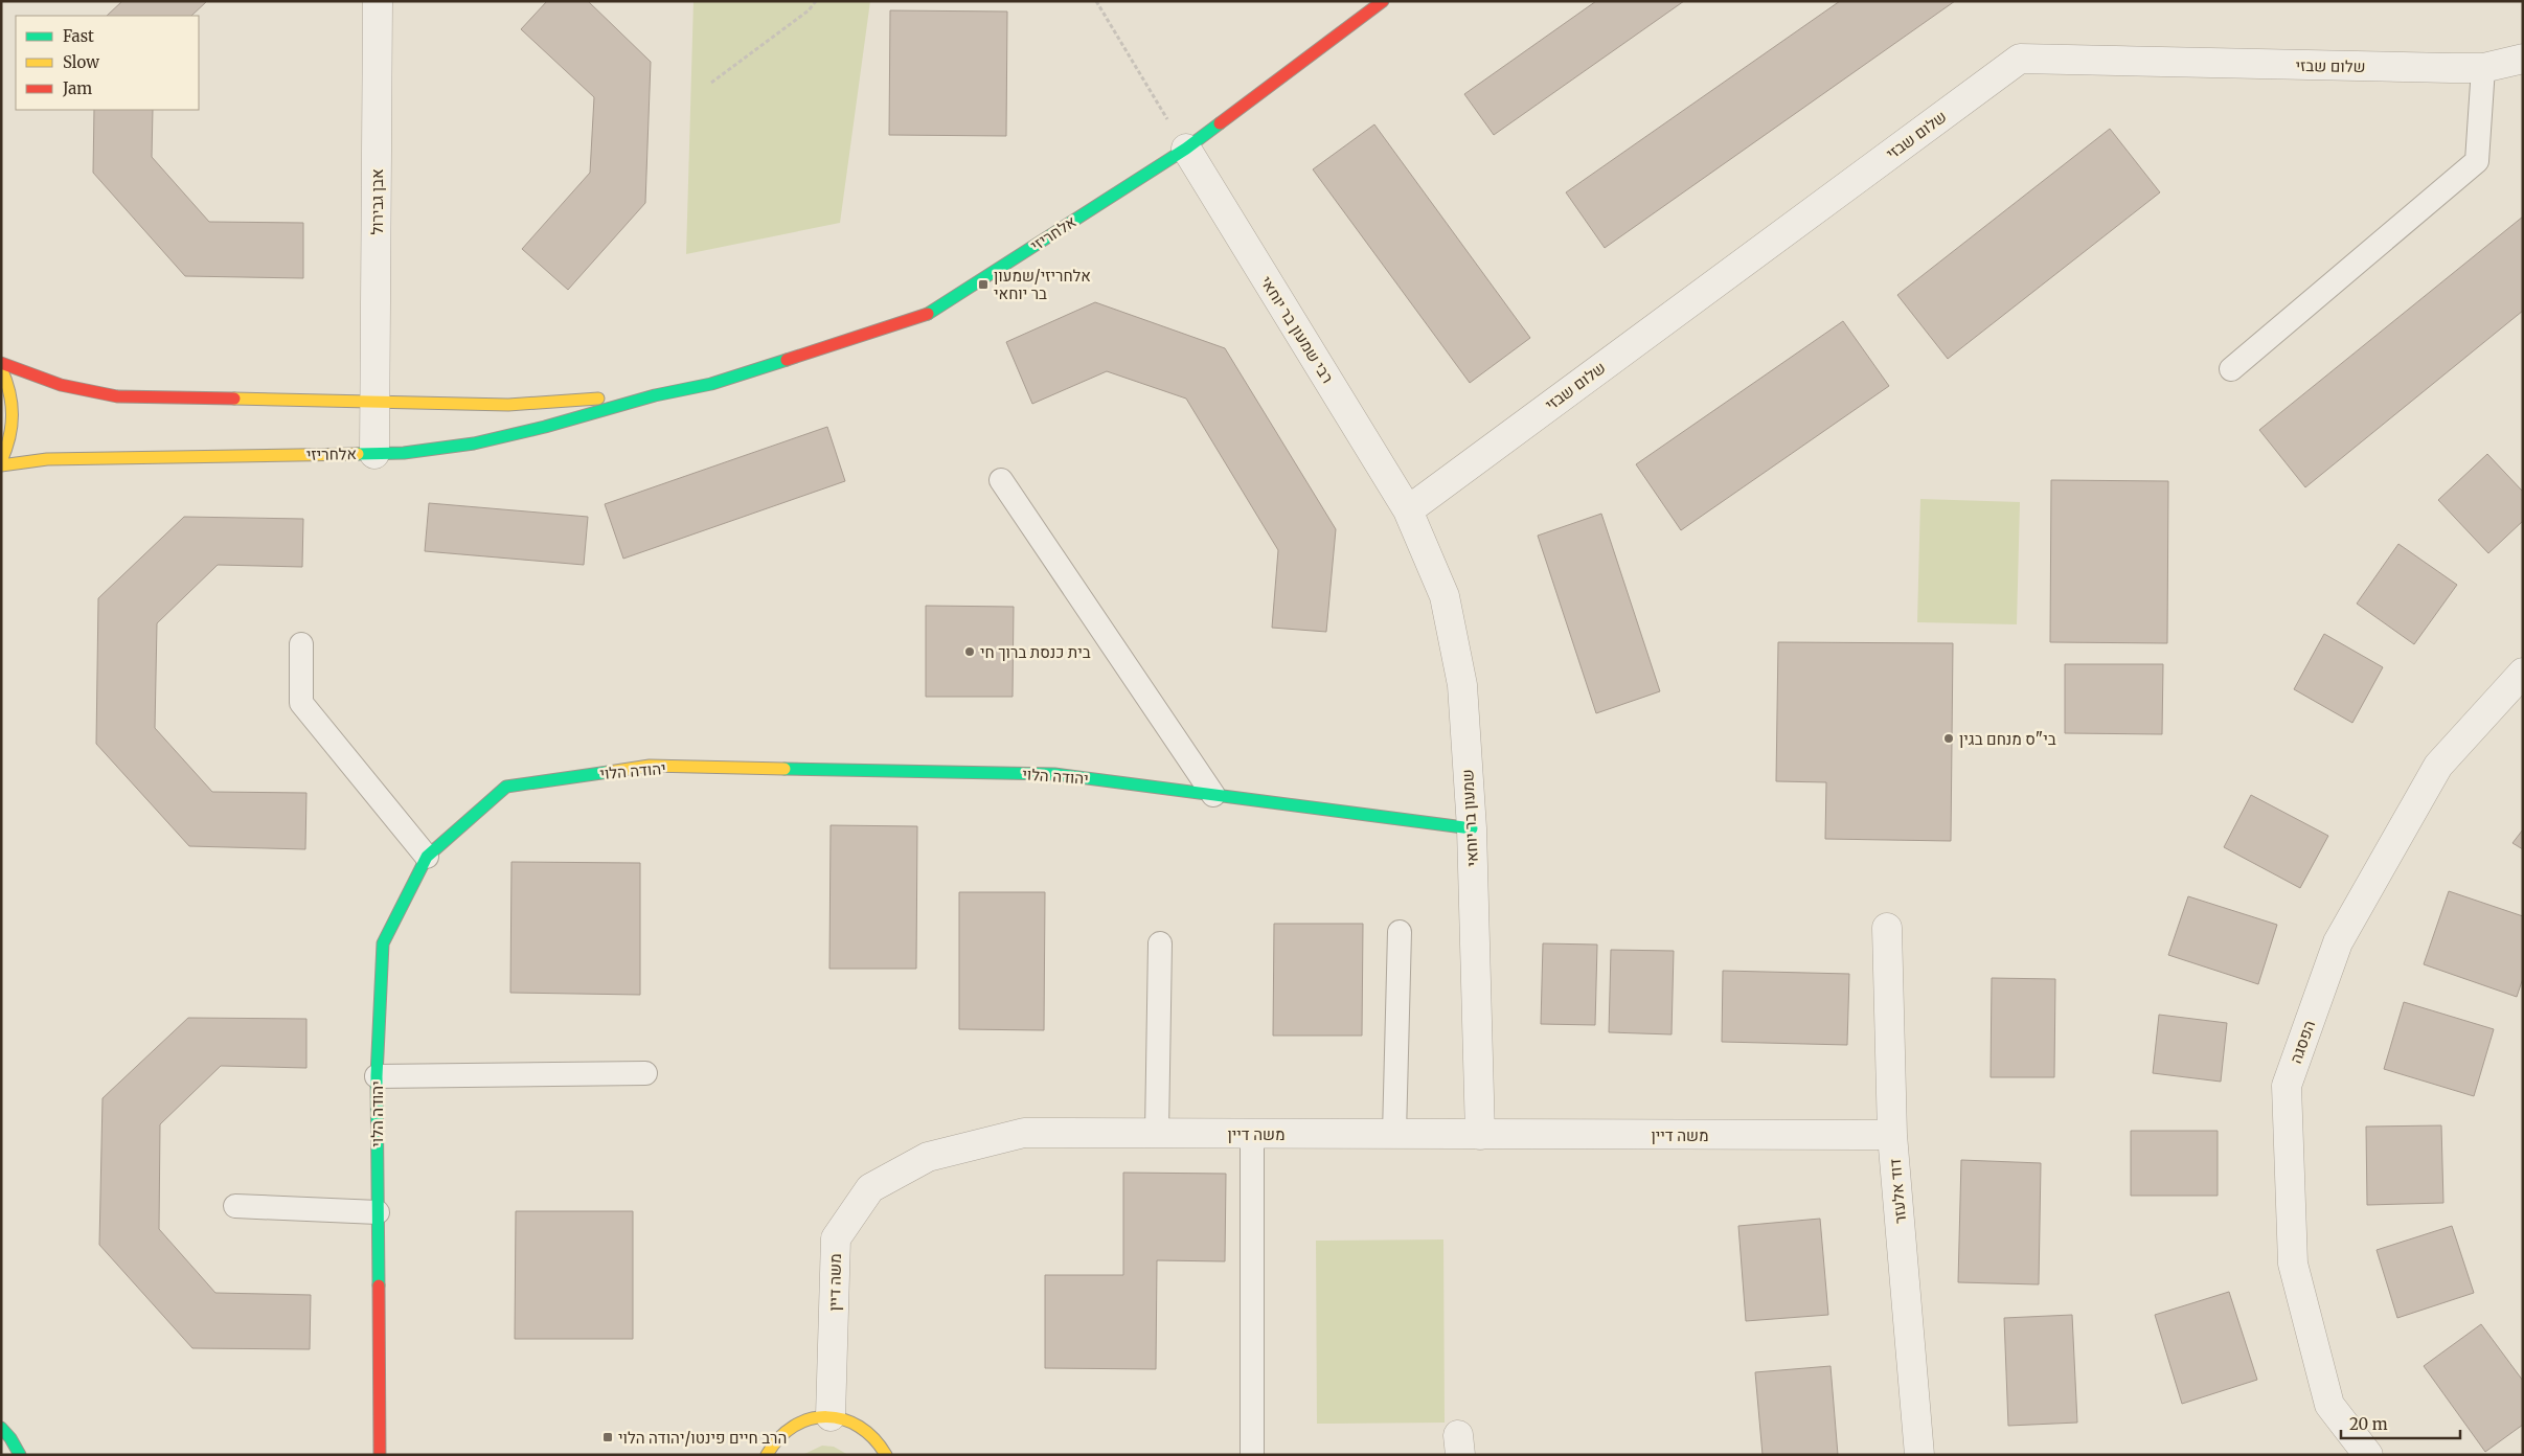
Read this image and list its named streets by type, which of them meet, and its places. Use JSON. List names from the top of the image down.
{
  "streets": {
    "street": [
      "שלום שבזי",
      "אבן גבירול",
      "אלחריזי",
      "רבי שמעון בר יוחאי",
      "יהודה הלוי",
      "שמעון בר יוחאי",
      "הפסגה",
      "משה דיין",
      "דוד אלעזר"
    ]
  },
  "crossings": [
    ["שלום שבזי", "רבי שמעון בר יוחאי"],
    ["שלום שבזי", "שמעון בר יוחאי"],
    ["אבן גבירול", "אלחריזי"],
    ["אלחריזי", "רבי שמעון בר יוחאי"],
    ["רבי שמעון בר יוחאי", "שמעון בר יוחאי"],
    ["יהודה הלוי", "שמעון בר יוחאי"],
    ["שמעון בר יוחאי", "משה דיין"],
    ["משה דיין", "דוד אלעזר"]
  ],
  "places": {
    "transit": ["אלחריזי/שמעון בר יוחאי", "הרב חיים פינטו/יהודה הלוי"],
    "other": ["בית כנסת ברוך חי", "בי\"ס מנחם בגין"]
  },
  "legend": ["Fast", "Slow", "Jam"],
  "scale_bar": "20 m"
}
